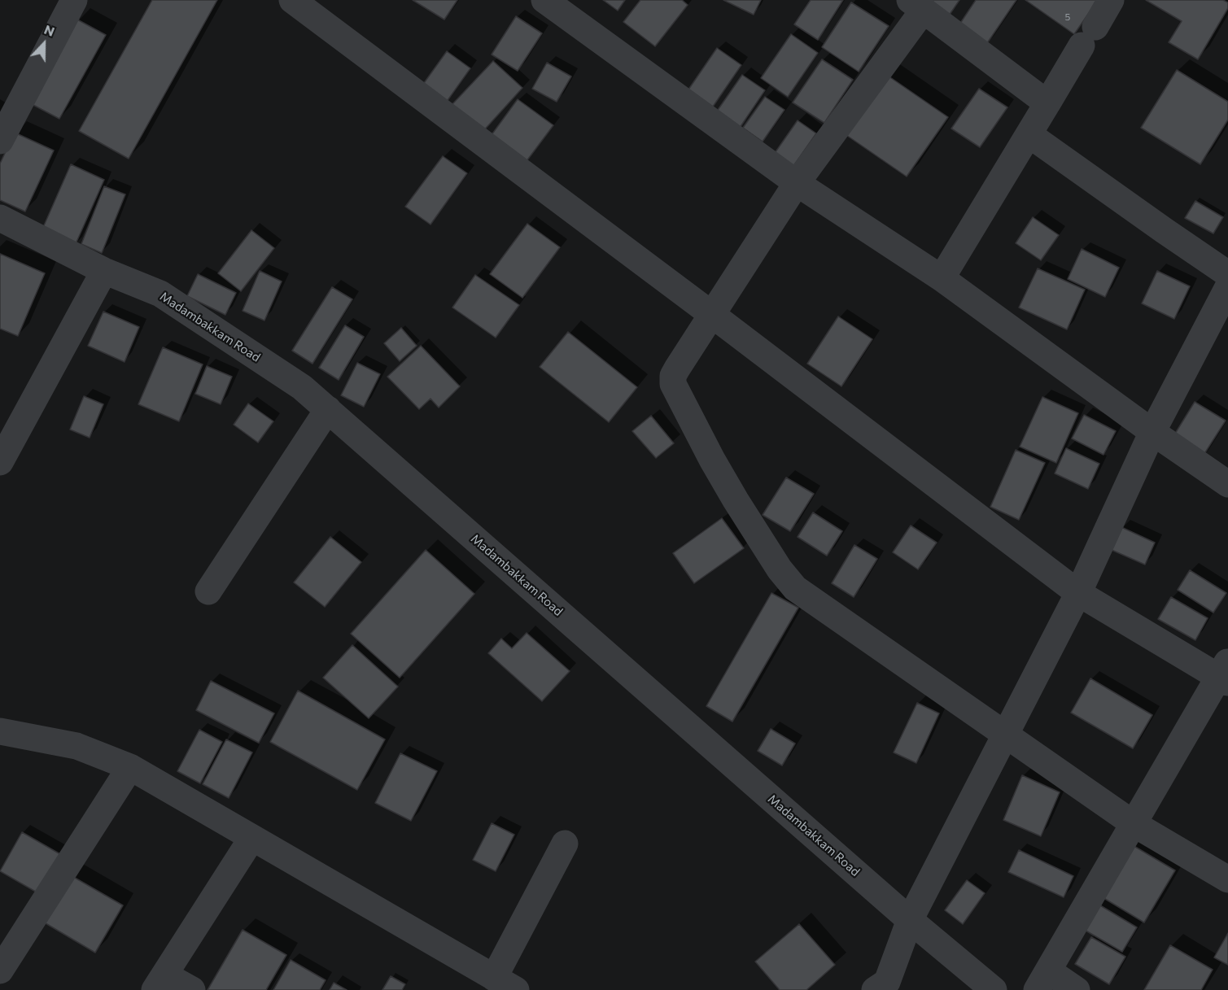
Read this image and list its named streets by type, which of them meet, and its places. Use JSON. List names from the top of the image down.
{
  "streets": {
    "street": ["Madambakkam Road"]
  },
  "house_numbers": ["5"],
  "north": "top"
}
